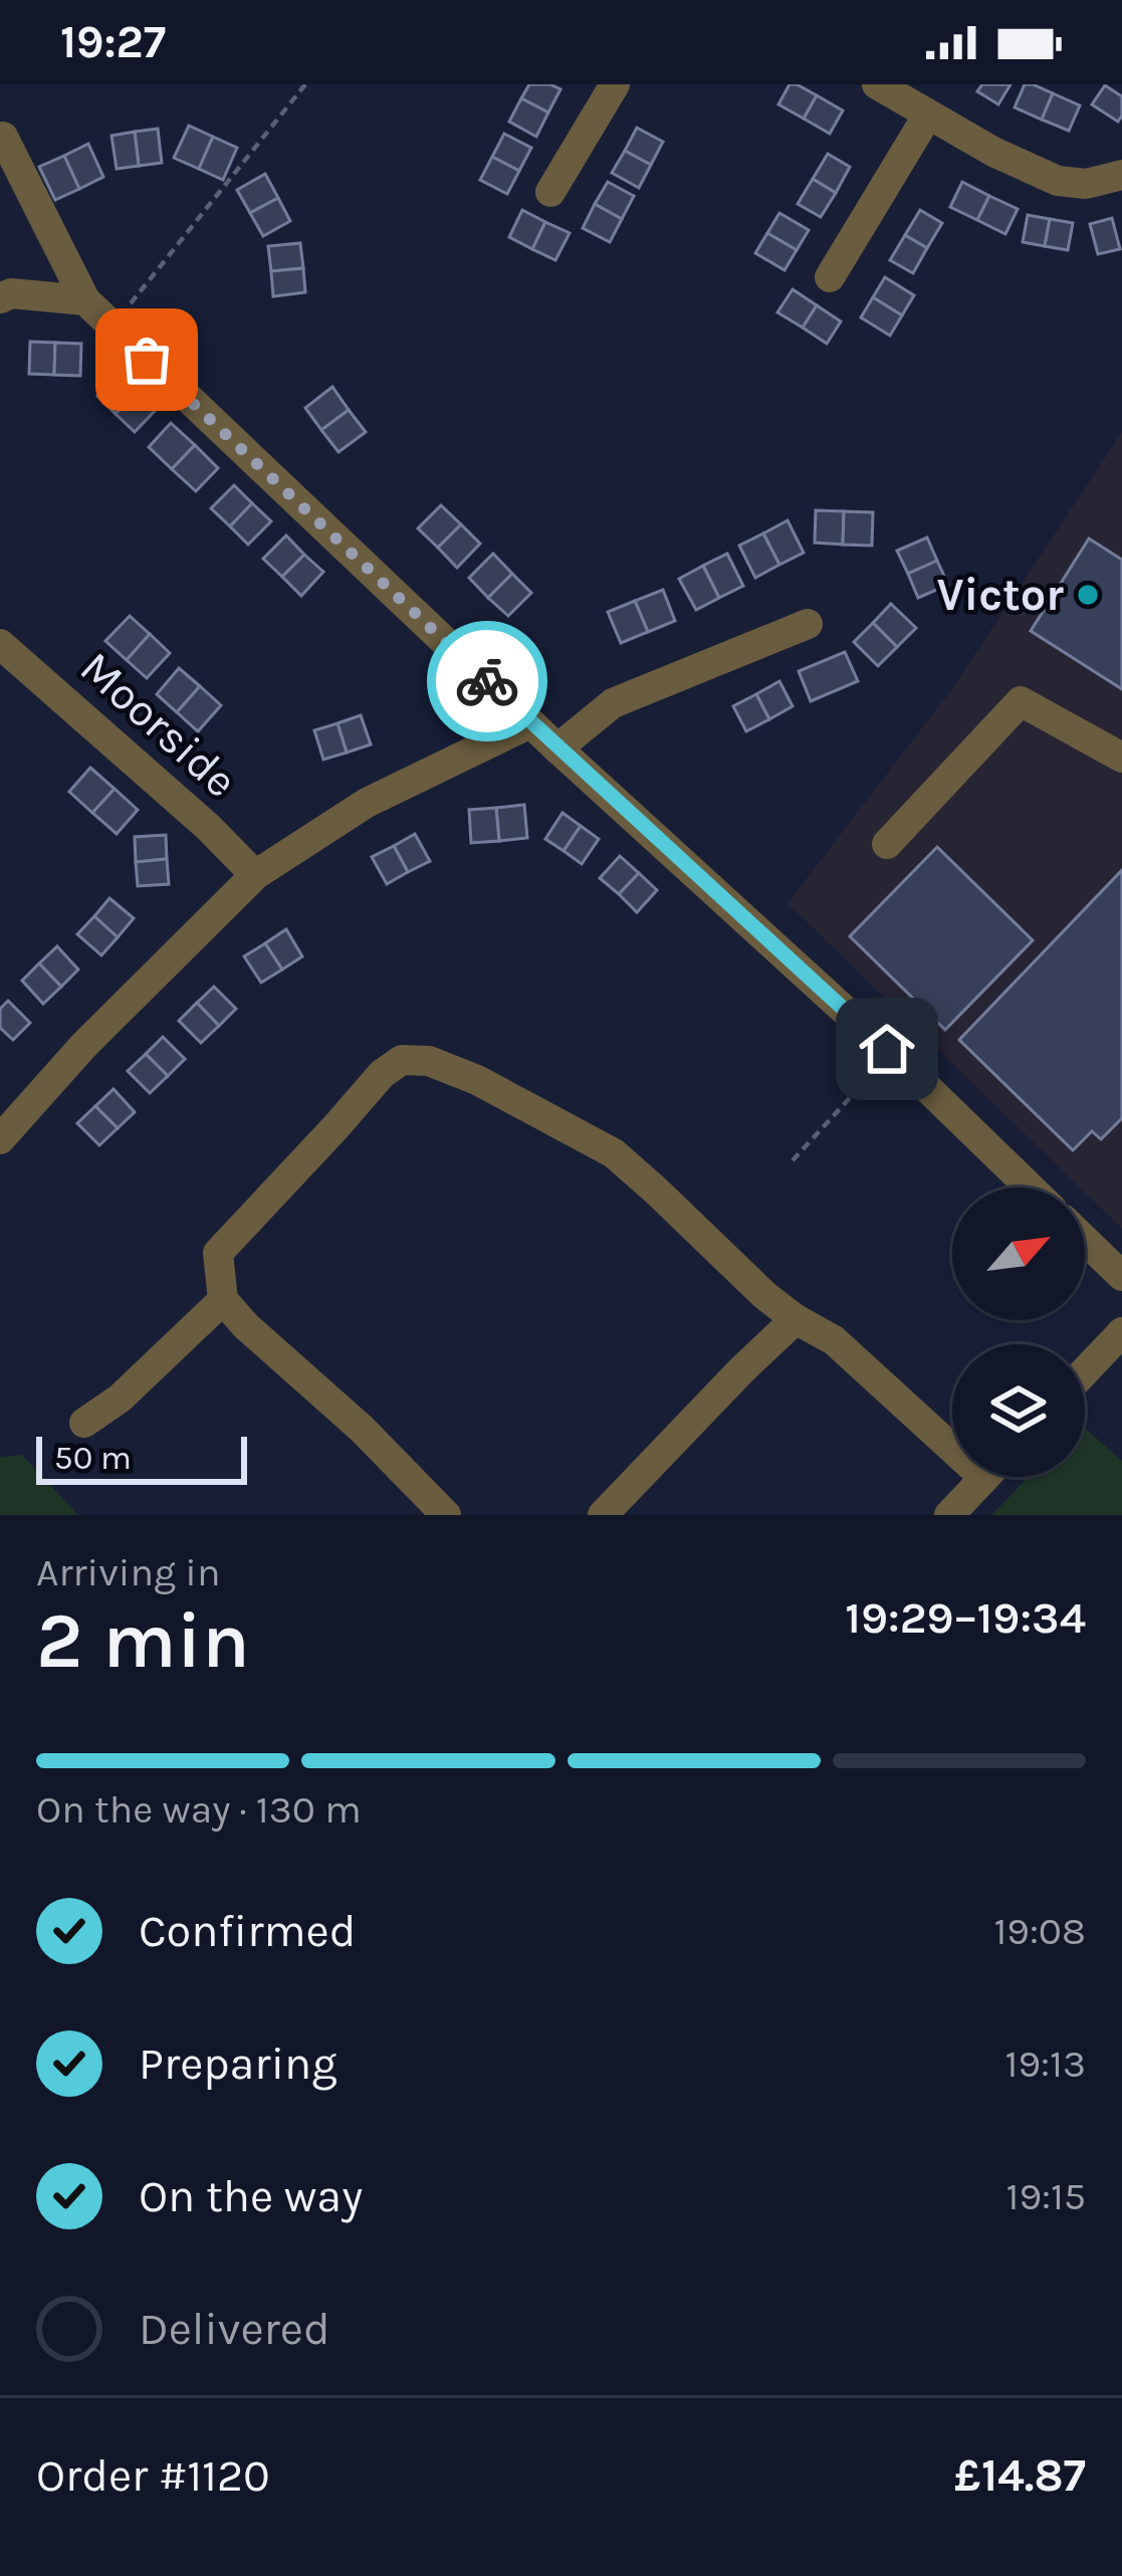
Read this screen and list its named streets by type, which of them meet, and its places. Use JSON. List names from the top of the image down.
{
  "streets": {
    "street": ["Moorside"]
  },
  "places": ["Victor"],
  "scale_bar": "50 m",
  "north": "top right",
  "page": {
    "status": "19:27",
    "scale": "50 m",
    "heading": ["2 min", "Arriving in", "19:29–19:34"],
    "panel": ["Order #1120", "£14.87"],
    "bar": "On the way · 130 m",
    "list": [
      ["Confirmed", "19:08"],
      ["Preparing", "19:13"],
      ["On the way", "19:15"],
      "Delivered"
    ]
  }
}
